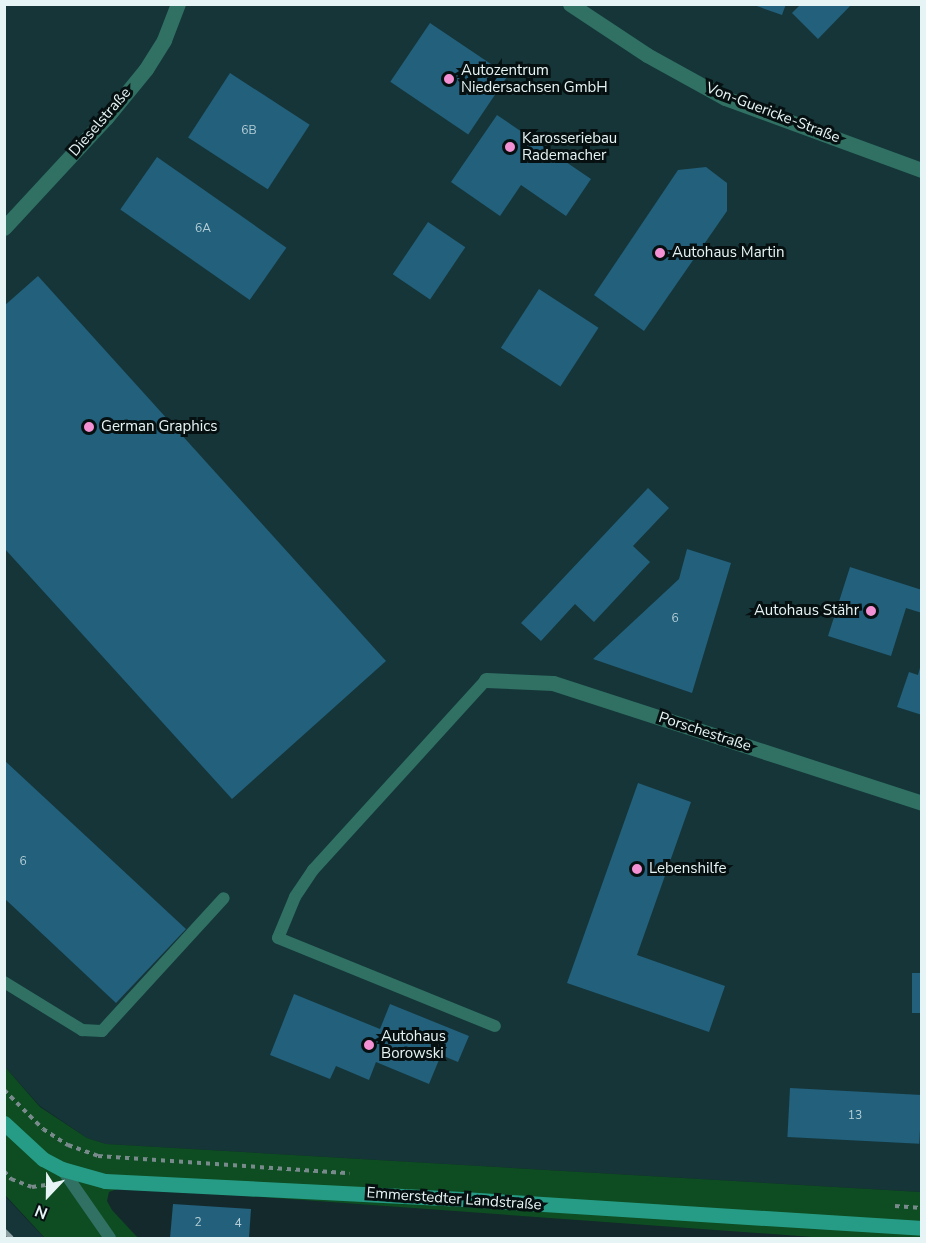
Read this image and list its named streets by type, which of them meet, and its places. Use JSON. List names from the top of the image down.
{
  "streets": {
    "main road": ["Emmerstedter Landstraße"],
    "street": ["Von-Guericke-Straße", "Dieselstraße", "Porschestraße"]
  },
  "places": [
    "Autozentrum Niedersachsen GmbH",
    "Karosseriebau Rademacher",
    "Autohaus Martin",
    "German Graphics",
    "Autohaus Stähr",
    "Lebenshilfe",
    "Autohaus Borowski"
  ],
  "house_numbers": [
    "6B",
    "6A",
    "6",
    "6",
    "13",
    "2",
    "4"
  ],
  "north": "bottom"
}
